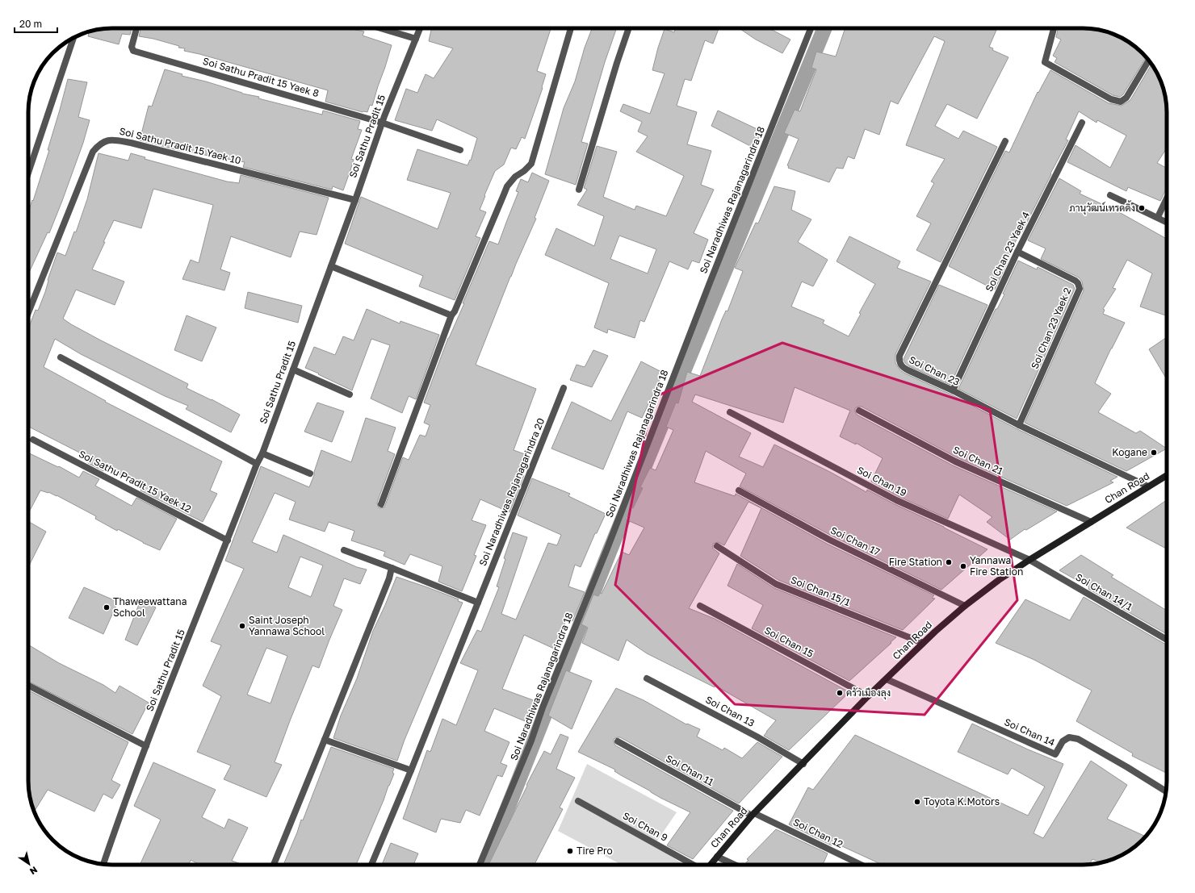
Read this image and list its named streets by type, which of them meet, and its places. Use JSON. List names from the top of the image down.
{
  "streets": {
    "main road": ["Chan Road"],
    "street": [
      "Soi Sathu Pradit 15 Yaek 8",
      "Soi Sathu Pradit 15",
      "Soi Sathu Pradit 15 Yaek 10",
      "Soi Naradhiwas Rajanagarindra 18",
      "Soi Chan 23 Yaek 4",
      "Soi Chan 23 Yaek 2",
      "Soi Chan 23",
      "Soi Chan 21",
      "Soi Sathu Pradit 15 Yaek 12",
      "Soi Chan 19",
      "Soi Naradhiwas Rajanagarindra 20",
      "Soi Chan 17",
      "Soi Chan 15/1",
      "Soi Chan 14/1",
      "Soi Chan 15",
      "Soi Chan 13",
      "Soi Chan 14",
      "Soi Chan 11",
      "Soi Chan 9",
      "Soi Chan 12"
    ]
  },
  "crossings": [
    ["Soi Sathu Pradit 15 Yaek 8", "Soi Sathu Pradit 15"],
    ["Soi Sathu Pradit 15", "Soi Sathu Pradit 15 Yaek 10"],
    ["Soi Sathu Pradit 15", "Soi Sathu Pradit 15 Yaek 12"],
    ["Soi Chan 23 Yaek 4", "Soi Chan 23 Yaek 2"],
    ["Soi Chan 23 Yaek 4", "Soi Chan 23"],
    ["Soi Chan 23 Yaek 2", "Soi Chan 23"],
    ["Soi Chan 23", "Chan Road"],
    ["Soi Chan 21", "Chan Road"],
    ["Soi Chan 19", "Chan Road"],
    ["Soi Chan 19", "Soi Chan 14/1"],
    ["Chan Road", "Soi Chan 17"],
    ["Chan Road", "Soi Chan 15/1"],
    ["Chan Road", "Soi Chan 14/1"],
    ["Chan Road", "Soi Chan 15"],
    ["Chan Road", "Soi Chan 13"],
    ["Chan Road", "Soi Chan 14"],
    ["Chan Road", "Soi Chan 11"],
    ["Chan Road", "Soi Chan 12"],
    ["Soi Chan 11", "Soi Chan 12"]
  ],
  "places": [
    "ภานุวัฒน์เทรดดิ้ง",
    "Kogane",
    "Fire Station",
    "Yannawa Fire Station",
    "Thaweewattana School",
    "Saint Joseph Yannawa School",
    "ครัวเมืองลุง",
    "Toyota K.Motors",
    "Tire Pro"
  ],
  "scale_bar": "20 m",
  "north": "bottom right"
}
